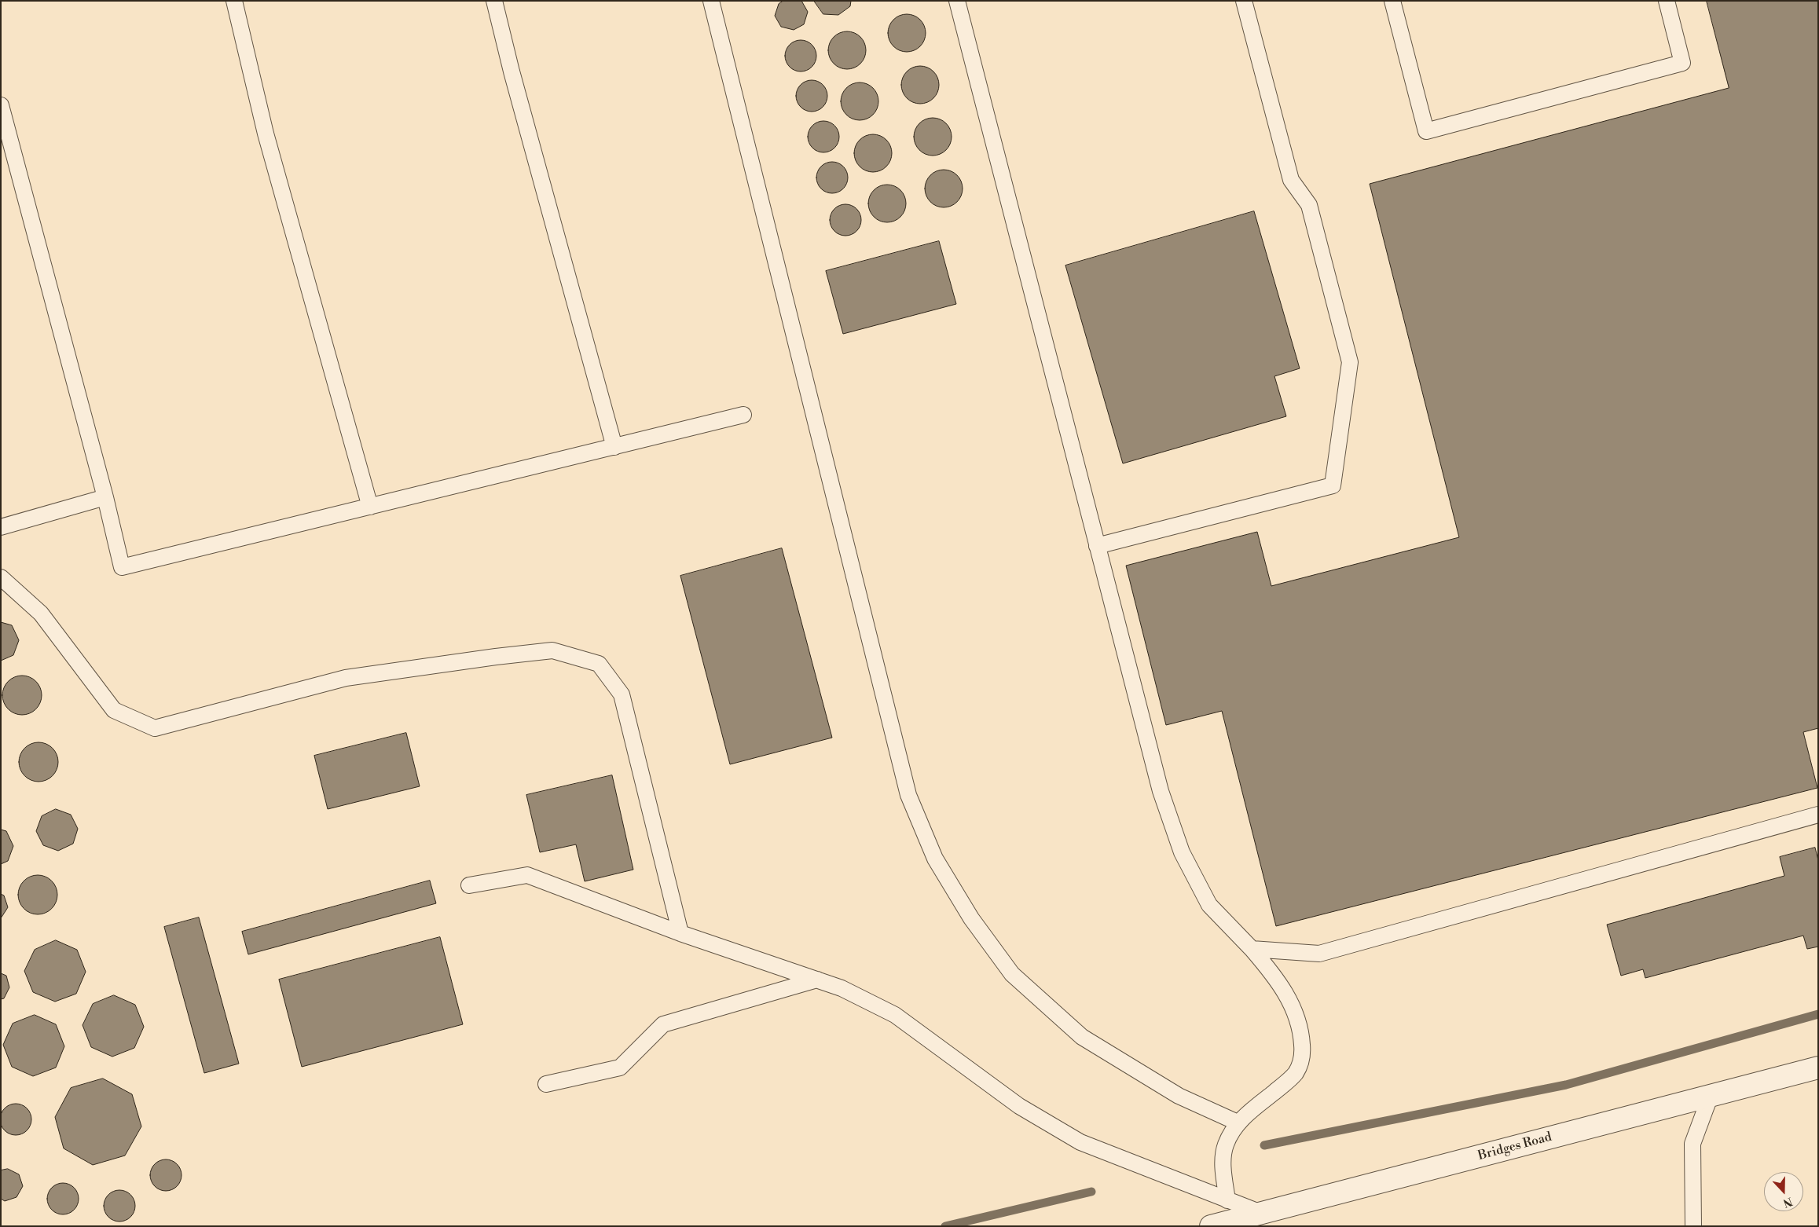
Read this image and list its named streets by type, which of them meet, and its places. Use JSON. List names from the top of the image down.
{
  "streets": {
    "street": ["Bridges Road"]
  },
  "north": "bottom"
}
